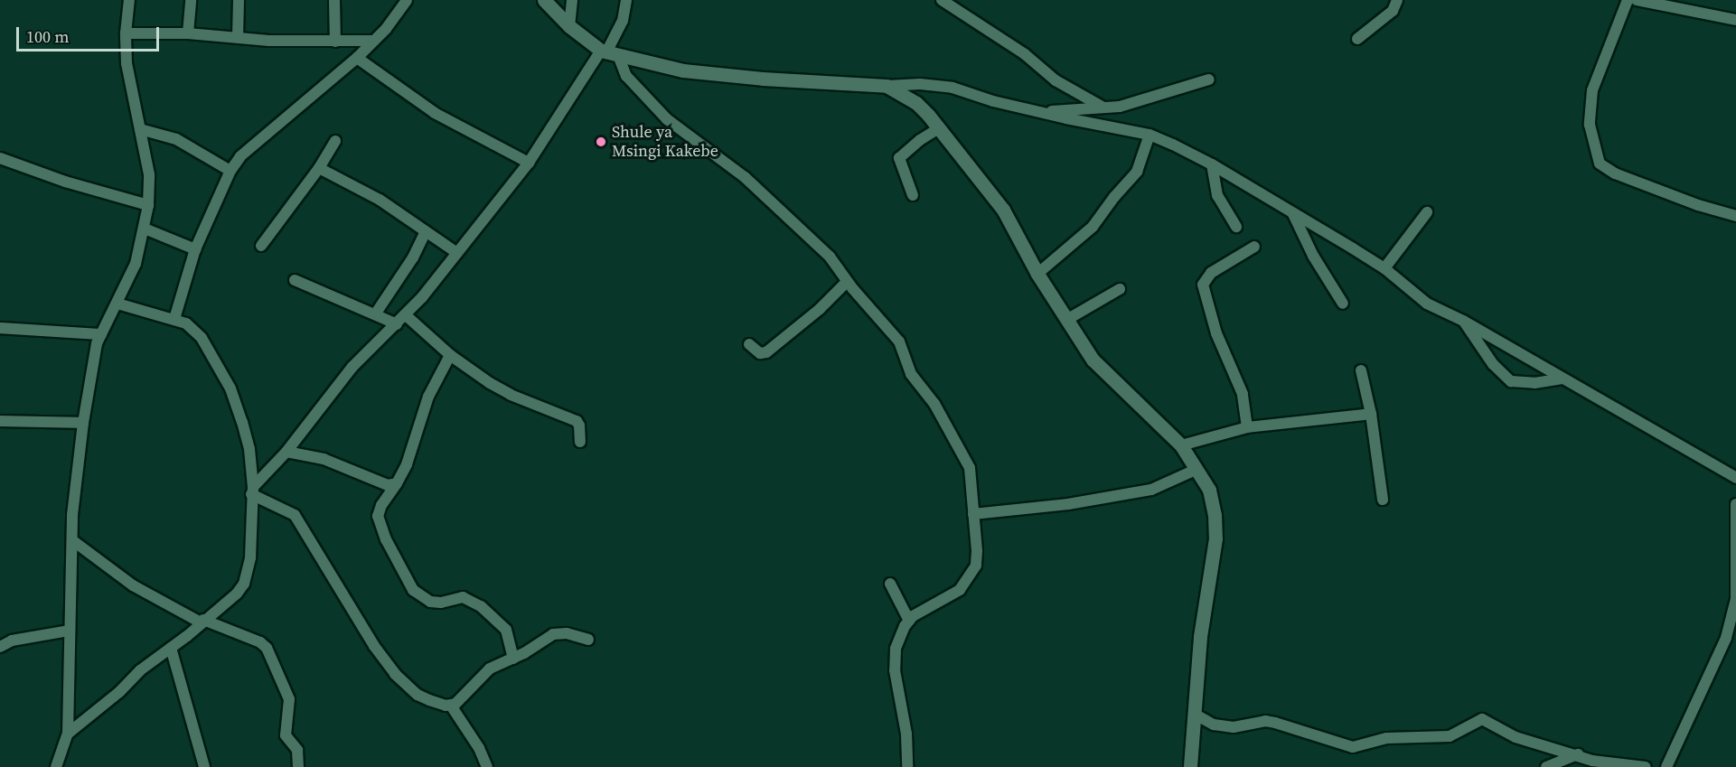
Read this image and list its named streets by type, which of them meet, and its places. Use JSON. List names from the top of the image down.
{
  "places": ["Shule ya Msingi Kakebe"],
  "scale_bar": "100 m"
}
